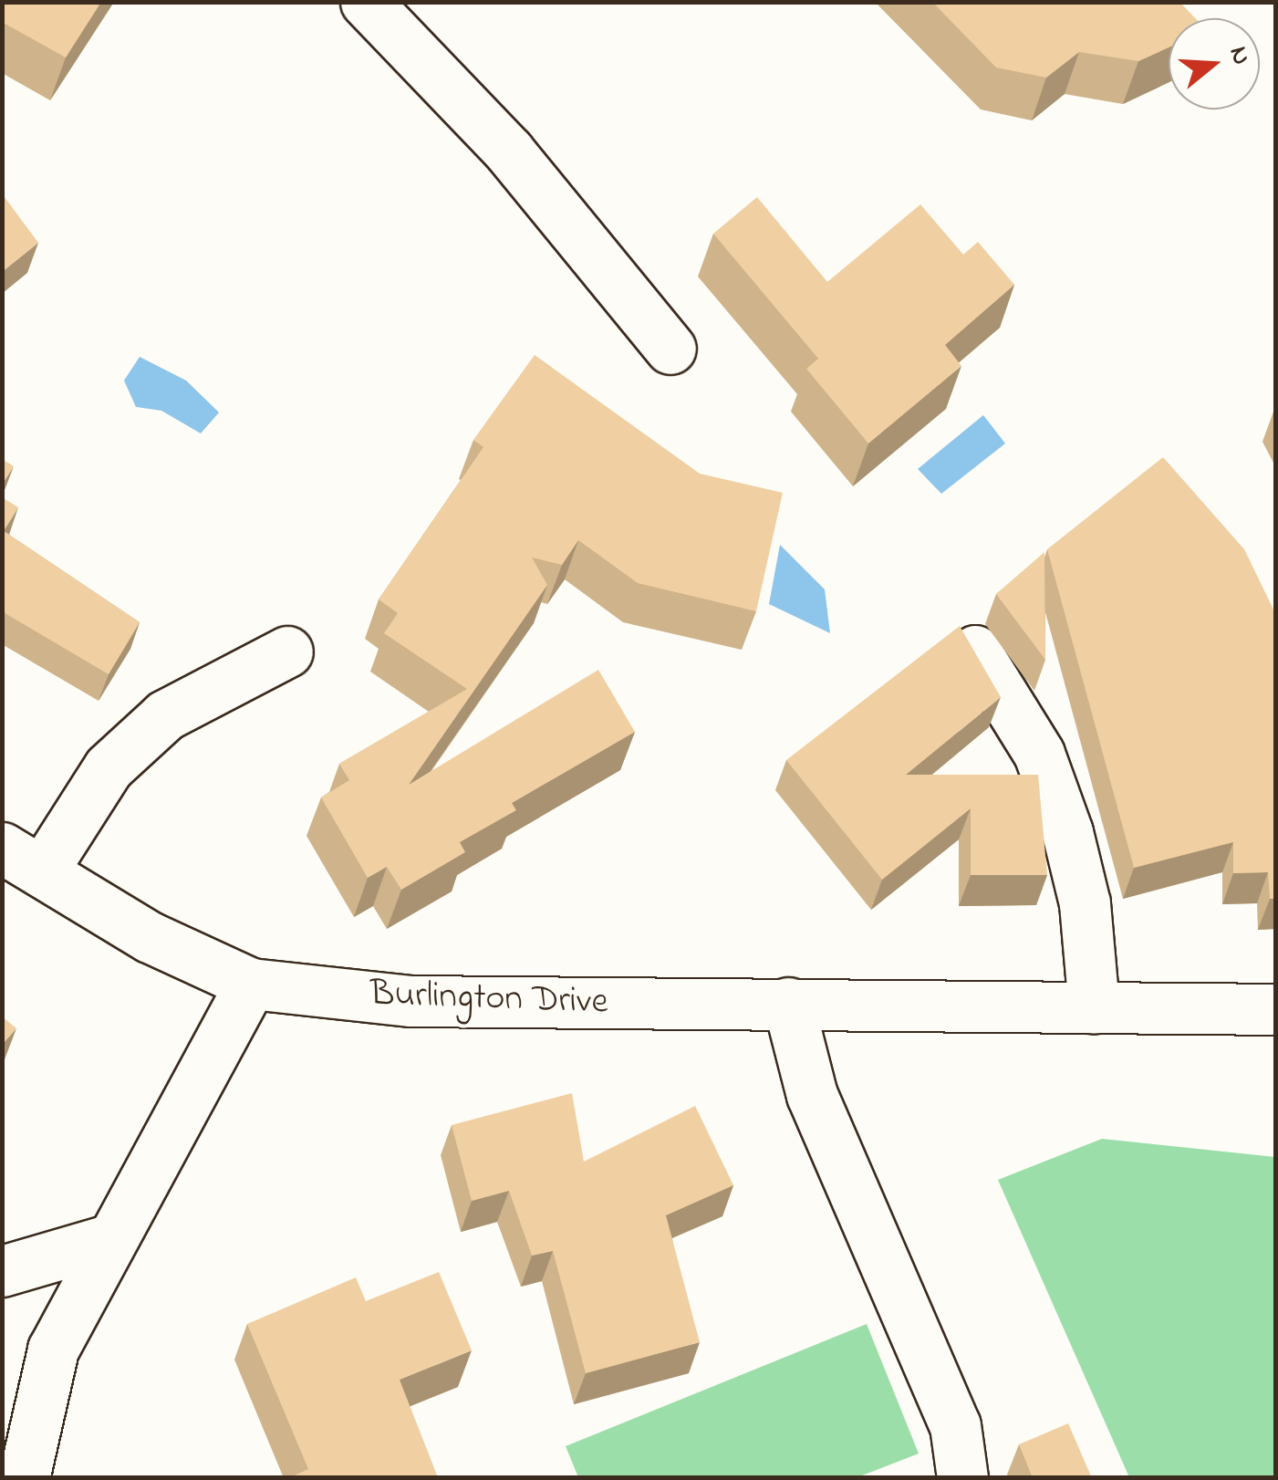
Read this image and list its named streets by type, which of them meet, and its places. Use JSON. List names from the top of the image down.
{
  "streets": {
    "street": ["Burlington Drive"]
  },
  "north": "right"
}
